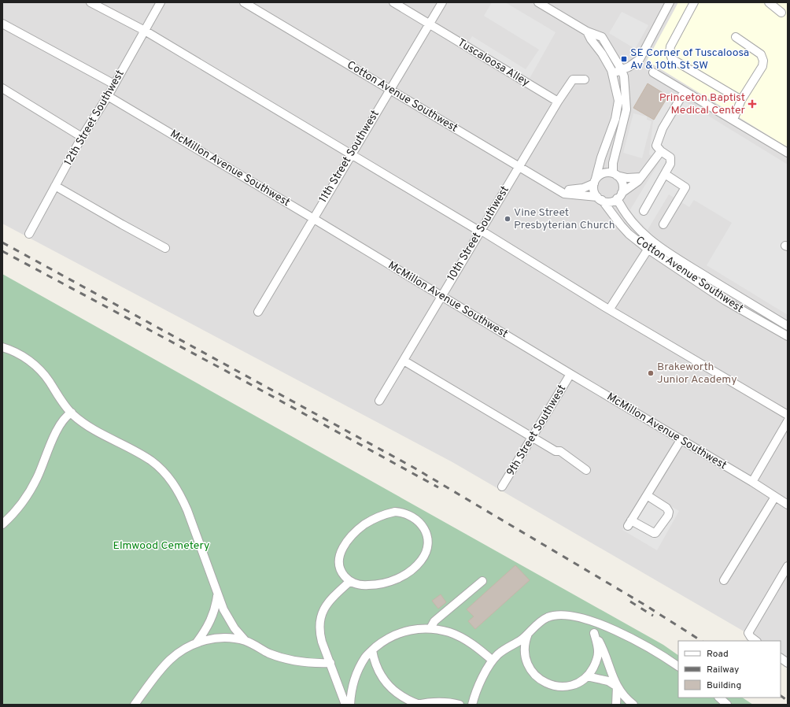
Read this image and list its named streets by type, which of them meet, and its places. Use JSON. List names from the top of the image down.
{
  "streets": {
    "street": [
      "Tuscaloosa Alley",
      "Cotton Avenue Southwest",
      "12th Street Southwest",
      "11th Street Southwest",
      "McMillon Avenue Southwest",
      "10th Street Southwest",
      "9th Street Southwest"
    ]
  },
  "crossings": [
    ["Tuscaloosa Alley", "11th Street Southwest"],
    ["Tuscaloosa Alley", "10th Street Southwest"],
    ["Cotton Avenue Southwest", "11th Street Southwest"],
    ["Cotton Avenue Southwest", "10th Street Southwest"],
    ["12th Street Southwest", "McMillon Avenue Southwest"],
    ["11th Street Southwest", "McMillon Avenue Southwest"],
    ["McMillon Avenue Southwest", "10th Street Southwest"],
    ["McMillon Avenue Southwest", "9th Street Southwest"]
  ],
  "parks": ["Elmwood Cemetery"],
  "places": {
    "transit": ["SE Corner of Tuscaloosa Av & 10th St SW"],
    "health": ["Princeton Baptist Medical Center"],
    "other": ["Vine Street Presbyterian Church", "Brakeworth Junior Academy"]
  },
  "legend": ["Road", "Railway", "Building"]
}
